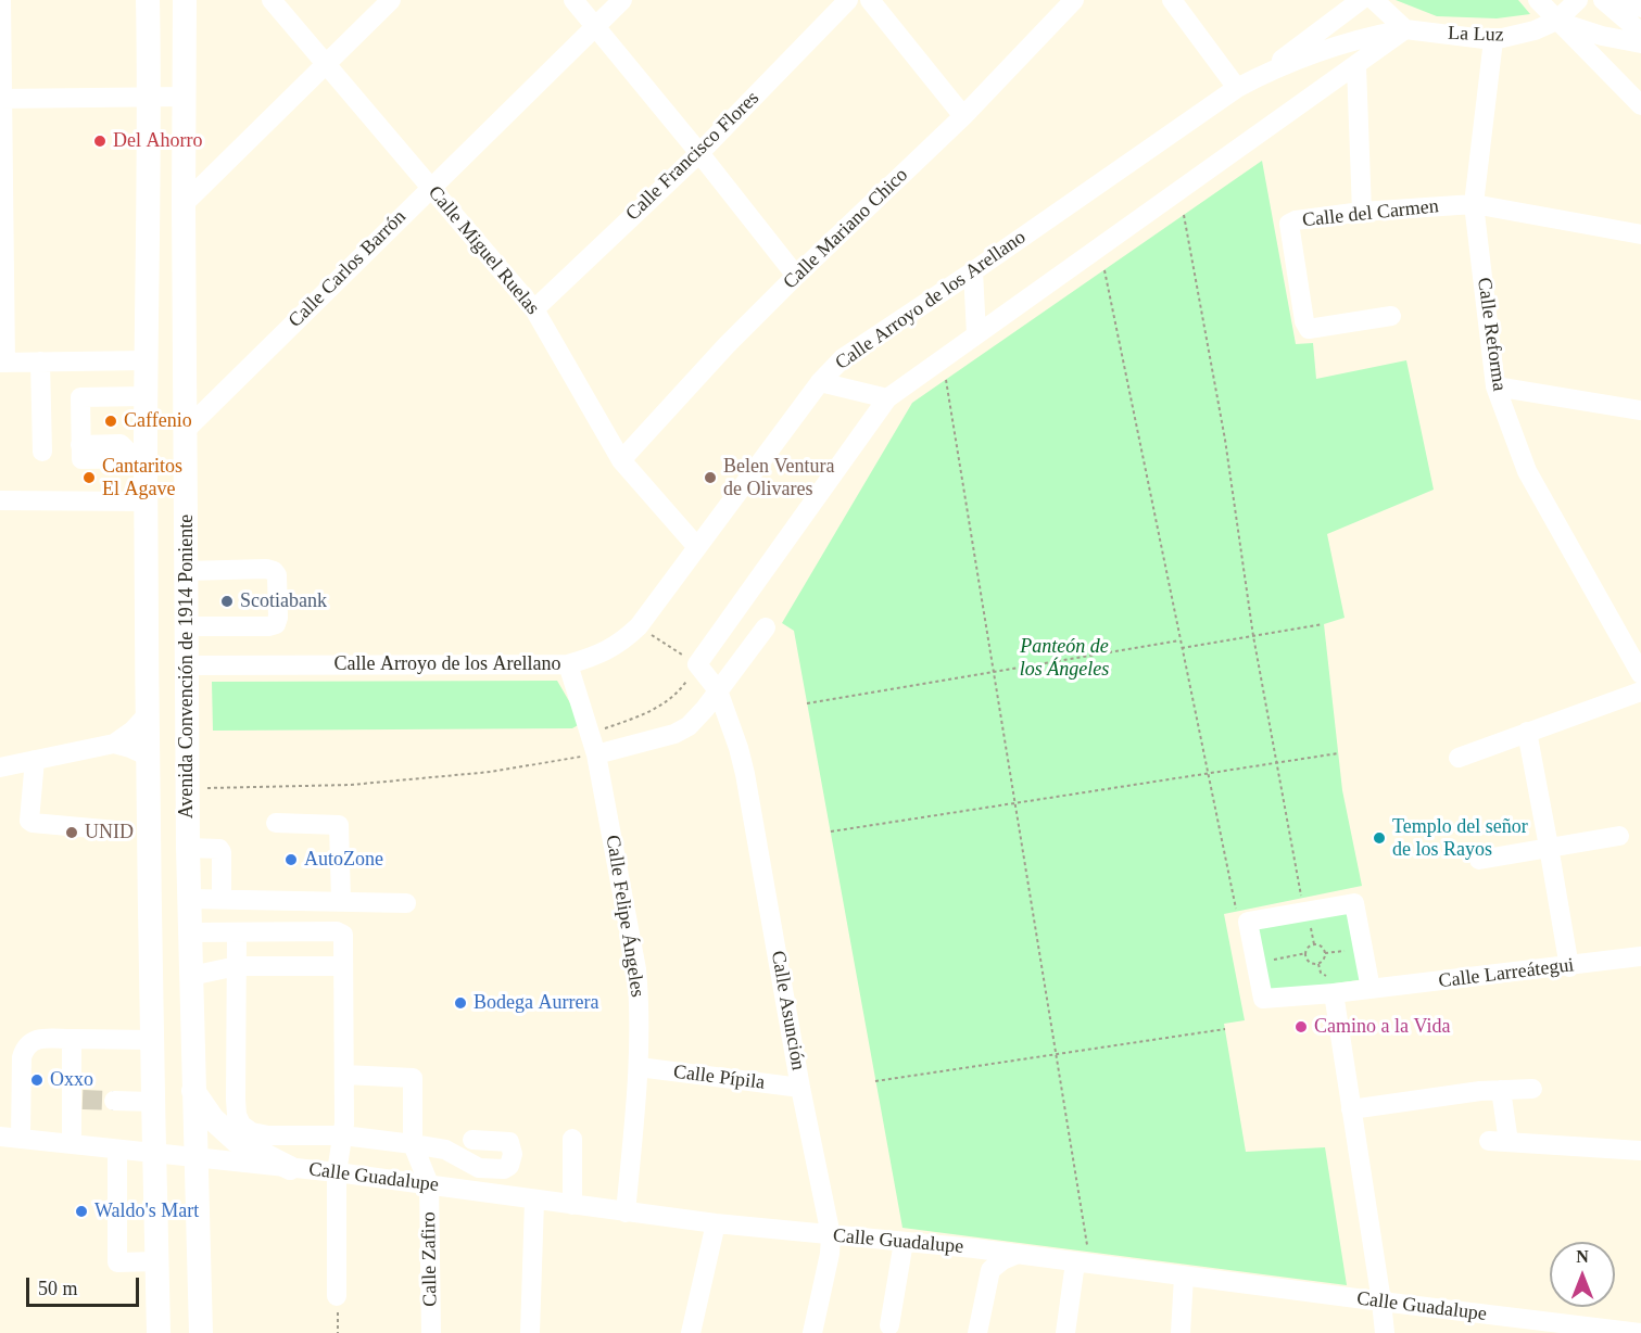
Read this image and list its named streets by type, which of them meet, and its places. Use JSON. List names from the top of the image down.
{
  "streets": {
    "main road": ["Avenida Convención de 1914 Poniente"],
    "street": [
      "La Luz",
      "Calle Francisco Flores",
      "Calle del Carmen",
      "Calle Mariano Chico",
      "Calle Miguel Ruelas",
      "Calle Carlos Barrón",
      "Calle Arroyo de los Arellano",
      "Calle Reforma",
      "Calle Felipe Ángeles",
      "Calle Larreátegui",
      "Calle Asunción",
      "Calle Pípila",
      "Calle Guadalupe",
      "Calle Zafiro"
    ]
  },
  "crossings": [
    ["La Luz", "Calle Arroyo de los Arellano"],
    ["La Luz", "Calle Reforma"],
    ["Calle Francisco Flores", "Calle Miguel Ruelas"],
    ["Calle del Carmen", "Calle Reforma"],
    ["Calle Mariano Chico", "Calle Miguel Ruelas"],
    ["Calle Miguel Ruelas", "Calle Carlos Barrón"],
    ["Calle Miguel Ruelas", "Calle Arroyo de los Arellano"],
    ["Calle Carlos Barrón", "Avenida Convención de 1914 Poniente"],
    ["Calle Arroyo de los Arellano", "Avenida Convención de 1914 Poniente"],
    ["Calle Arroyo de los Arellano", "Calle Felipe Ángeles"],
    ["Avenida Convención de 1914 Poniente", "Calle Guadalupe"],
    ["Calle Felipe Ángeles", "Calle Pípila"],
    ["Calle Felipe Ángeles", "Calle Guadalupe"],
    ["Calle Asunción", "Calle Pípila"],
    ["Calle Asunción", "Calle Guadalupe"],
    ["Calle Guadalupe", "Calle Zafiro"]
  ],
  "parks": ["Panteón de los Ángeles"],
  "places": [
    "Del Ahorro",
    "Caffenio",
    "Cantaritos El Agave",
    "Belen Ventura de Olivares",
    "Scotiabank",
    "UNID",
    "Templo del señor de los Rayos",
    "AutoZone",
    "Bodega Aurrera",
    "Camino a la Vida",
    "Oxxo",
    "Waldo's Mart"
  ],
  "scale_bar": "50 m",
  "north": "top"
}
